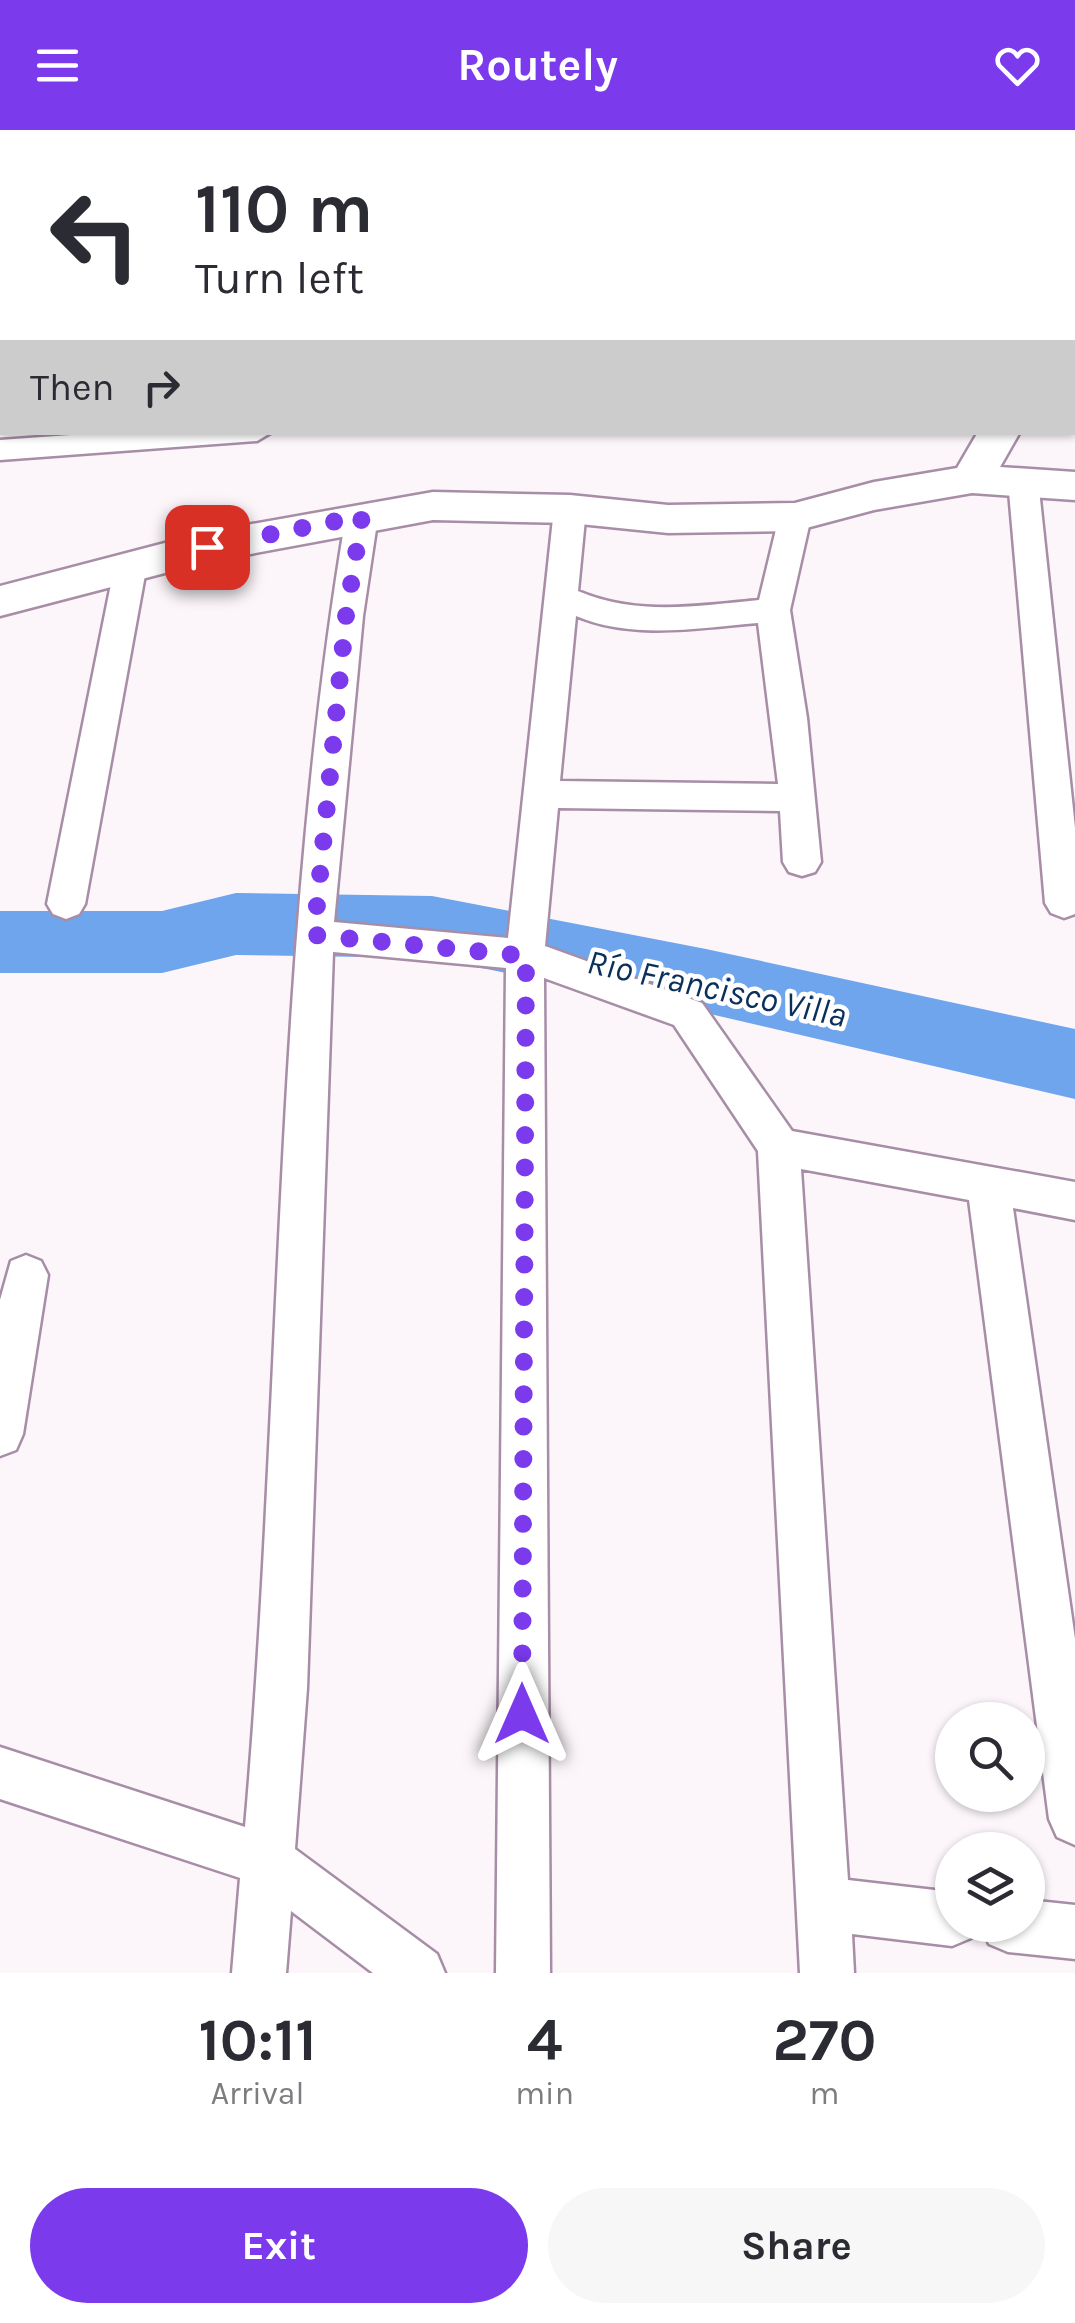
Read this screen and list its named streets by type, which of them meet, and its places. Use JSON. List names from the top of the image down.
{
  "water": ["Río Francisco Villa"],
  "page": {
    "header": "Routely",
    "turn": ["110 m", "Turn left"],
    "then": "Then",
    "eta": [
      "10:11",
      "Arrival",
      "4",
      "min",
      "270",
      "m"
    ],
    "buttons": ["Exit", "Share"]
  }
}
